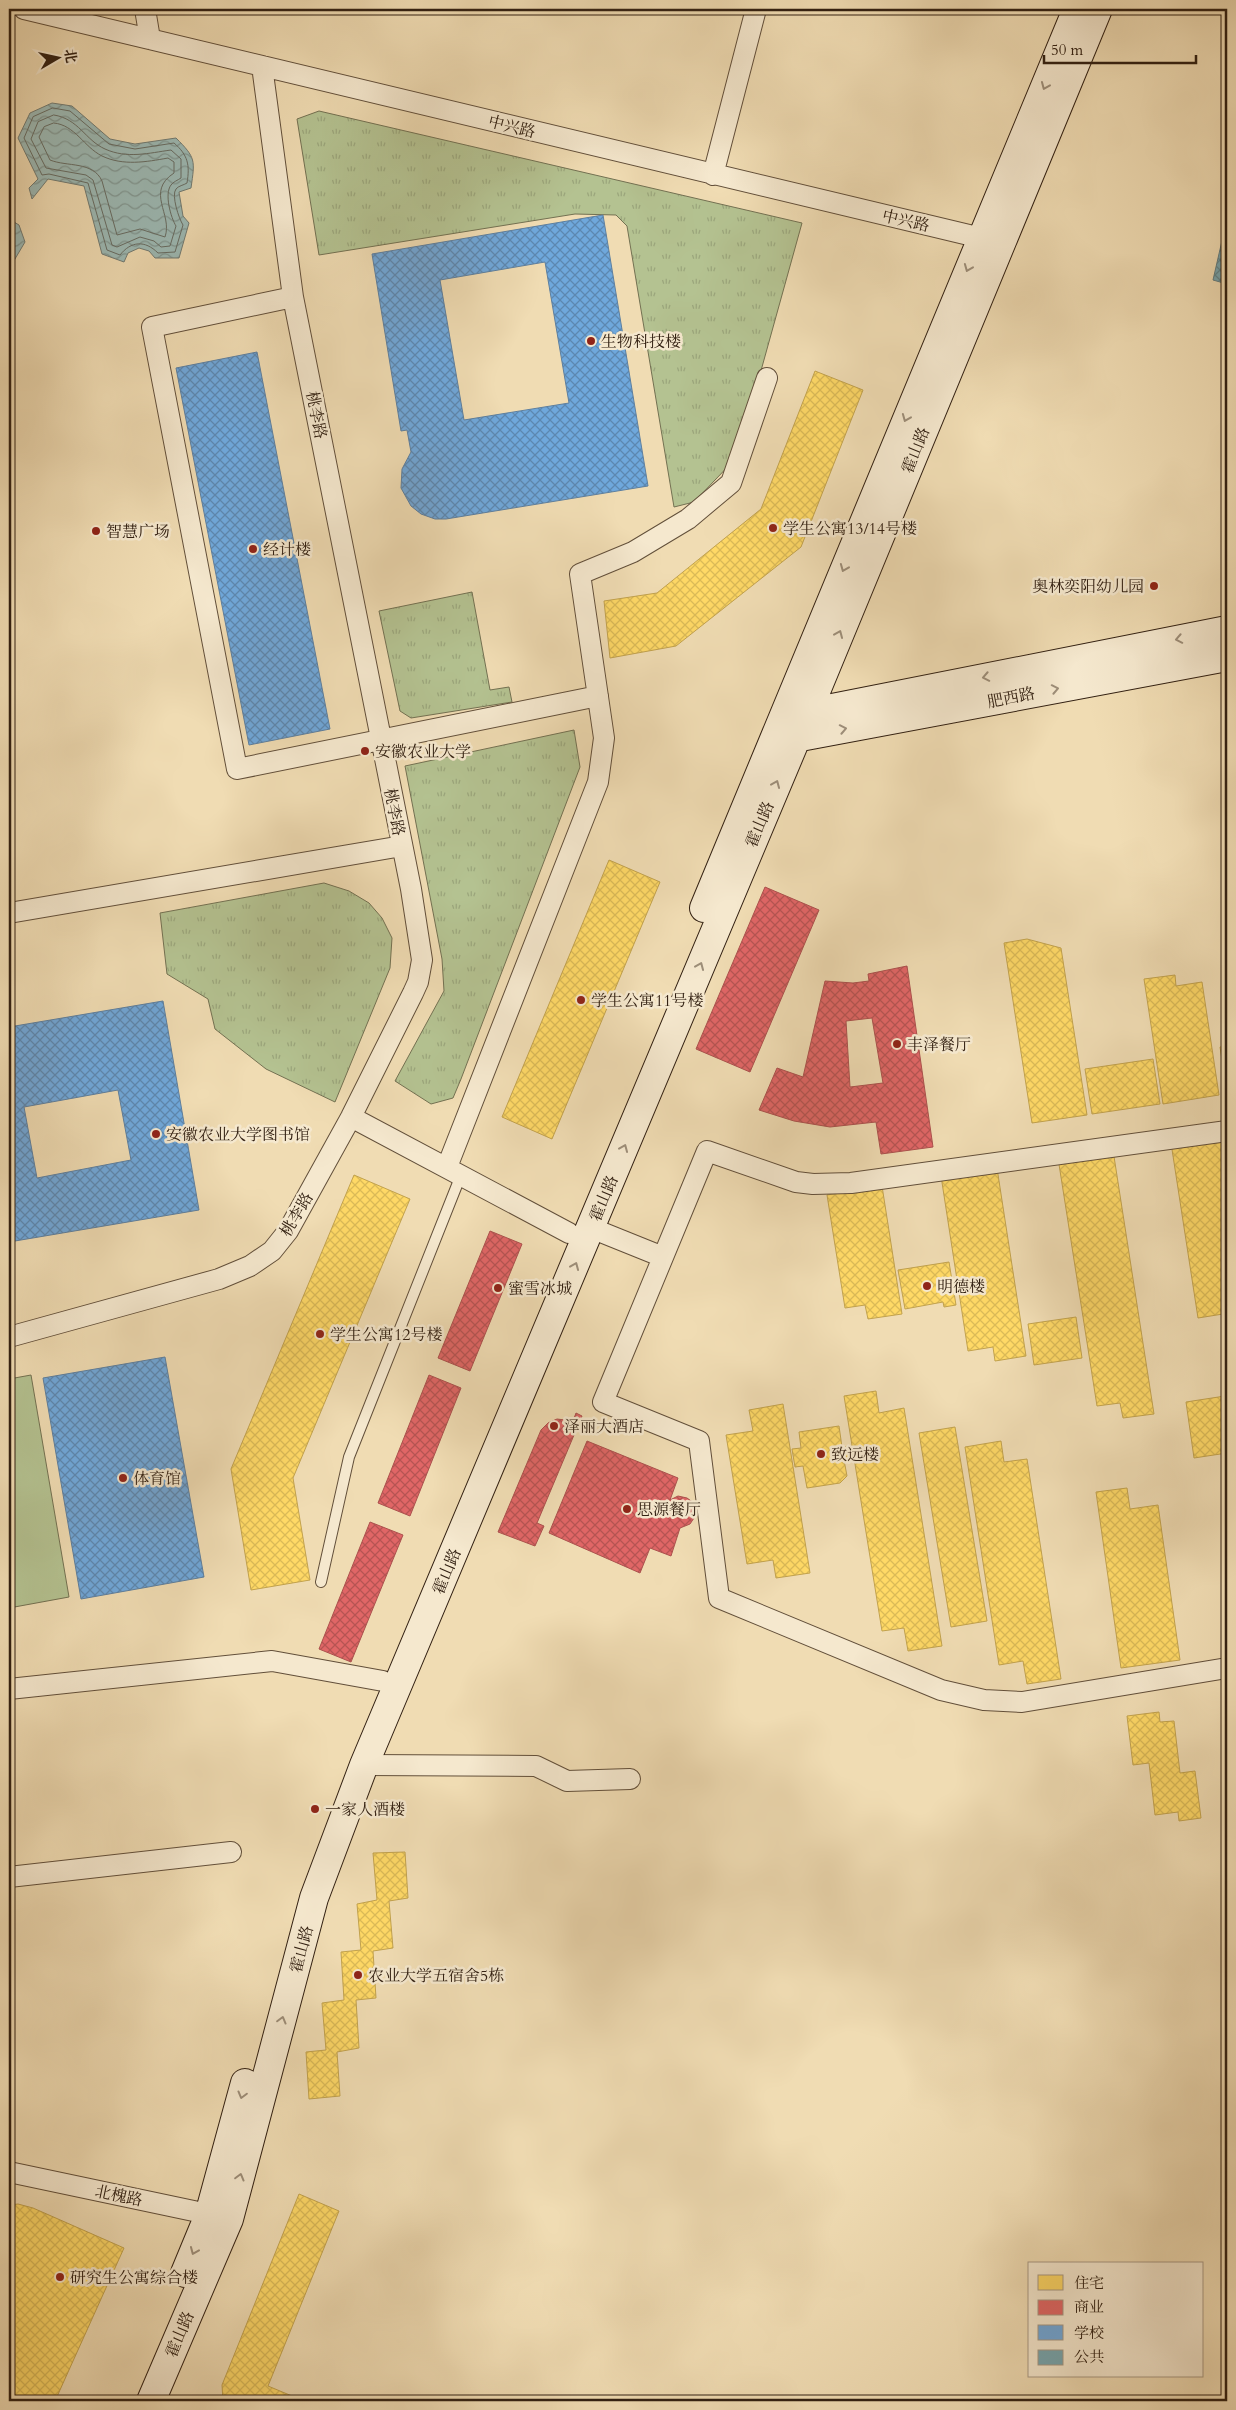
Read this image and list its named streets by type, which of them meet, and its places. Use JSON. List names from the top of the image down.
{
  "streets": {
    "main road": ["霍山路", "肥西路"],
    "street": ["中兴路", "桃李路", "北槐路"]
  },
  "crossings": [
    ["中兴路", "桃李路"],
    ["中兴路", "霍山路"],
    ["霍山路", "肥西路"],
    ["霍山路", "北槐路"]
  ],
  "places": [
    "生物科技楼",
    "学生公寓13/14号楼",
    "智慧广场",
    "经计楼",
    "奥林奕阳幼儿园",
    "安徽农业大学",
    "学生公寓11号楼",
    "丰泽餐厅",
    "安徽农业大学图书馆",
    "明德楼",
    "蜜雪冰城",
    "学生公寓12号楼",
    "泽丽大酒店",
    "致远楼",
    "体育馆",
    "思源餐厅",
    "一家人酒楼",
    "农业大学五宿舍5栋",
    "研究生公寓综合楼"
  ],
  "legend": [
    "住宅",
    "商业",
    "学校",
    "公共"
  ],
  "scale_bar": "50 m",
  "north": "right"
}
